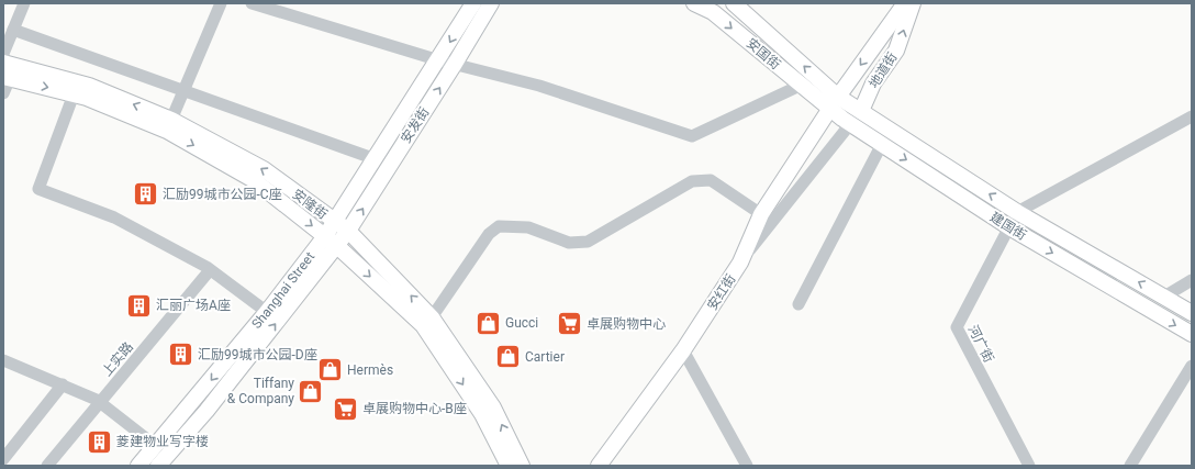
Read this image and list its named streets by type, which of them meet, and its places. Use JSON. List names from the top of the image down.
{
  "streets": {
    "main road": [
      "安国街",
      "地道街",
      "安发街",
      "安隆街",
      "建国街",
      "Shanghai Street",
      "安红街"
    ],
    "street": ["河广街", "上实路"]
  },
  "crossings": [
    ["安国街", "建国街"],
    ["安国街", "安红街"],
    ["地道街", "建国街"],
    ["安发街", "安隆街"],
    ["安发街", "Shanghai Street"],
    ["安隆街", "Shanghai Street"],
    ["建国街", "安红街"],
    ["建国街", "河广街"]
  ],
  "one_way": ["地道街"],
  "places": {
    "building": [
      "汇励99城市公园-C座",
      "汇丽广场A座",
      "汇励99城市公园-D座",
      "菱建物业写字楼"
    ],
    "shop": [
      "Gucci",
      "Cartier",
      "Hermès",
      "Tiffany & Company"
    ],
    "supermarket": ["卓展购物中心", "卓展购物中心-B座"]
  }
}
